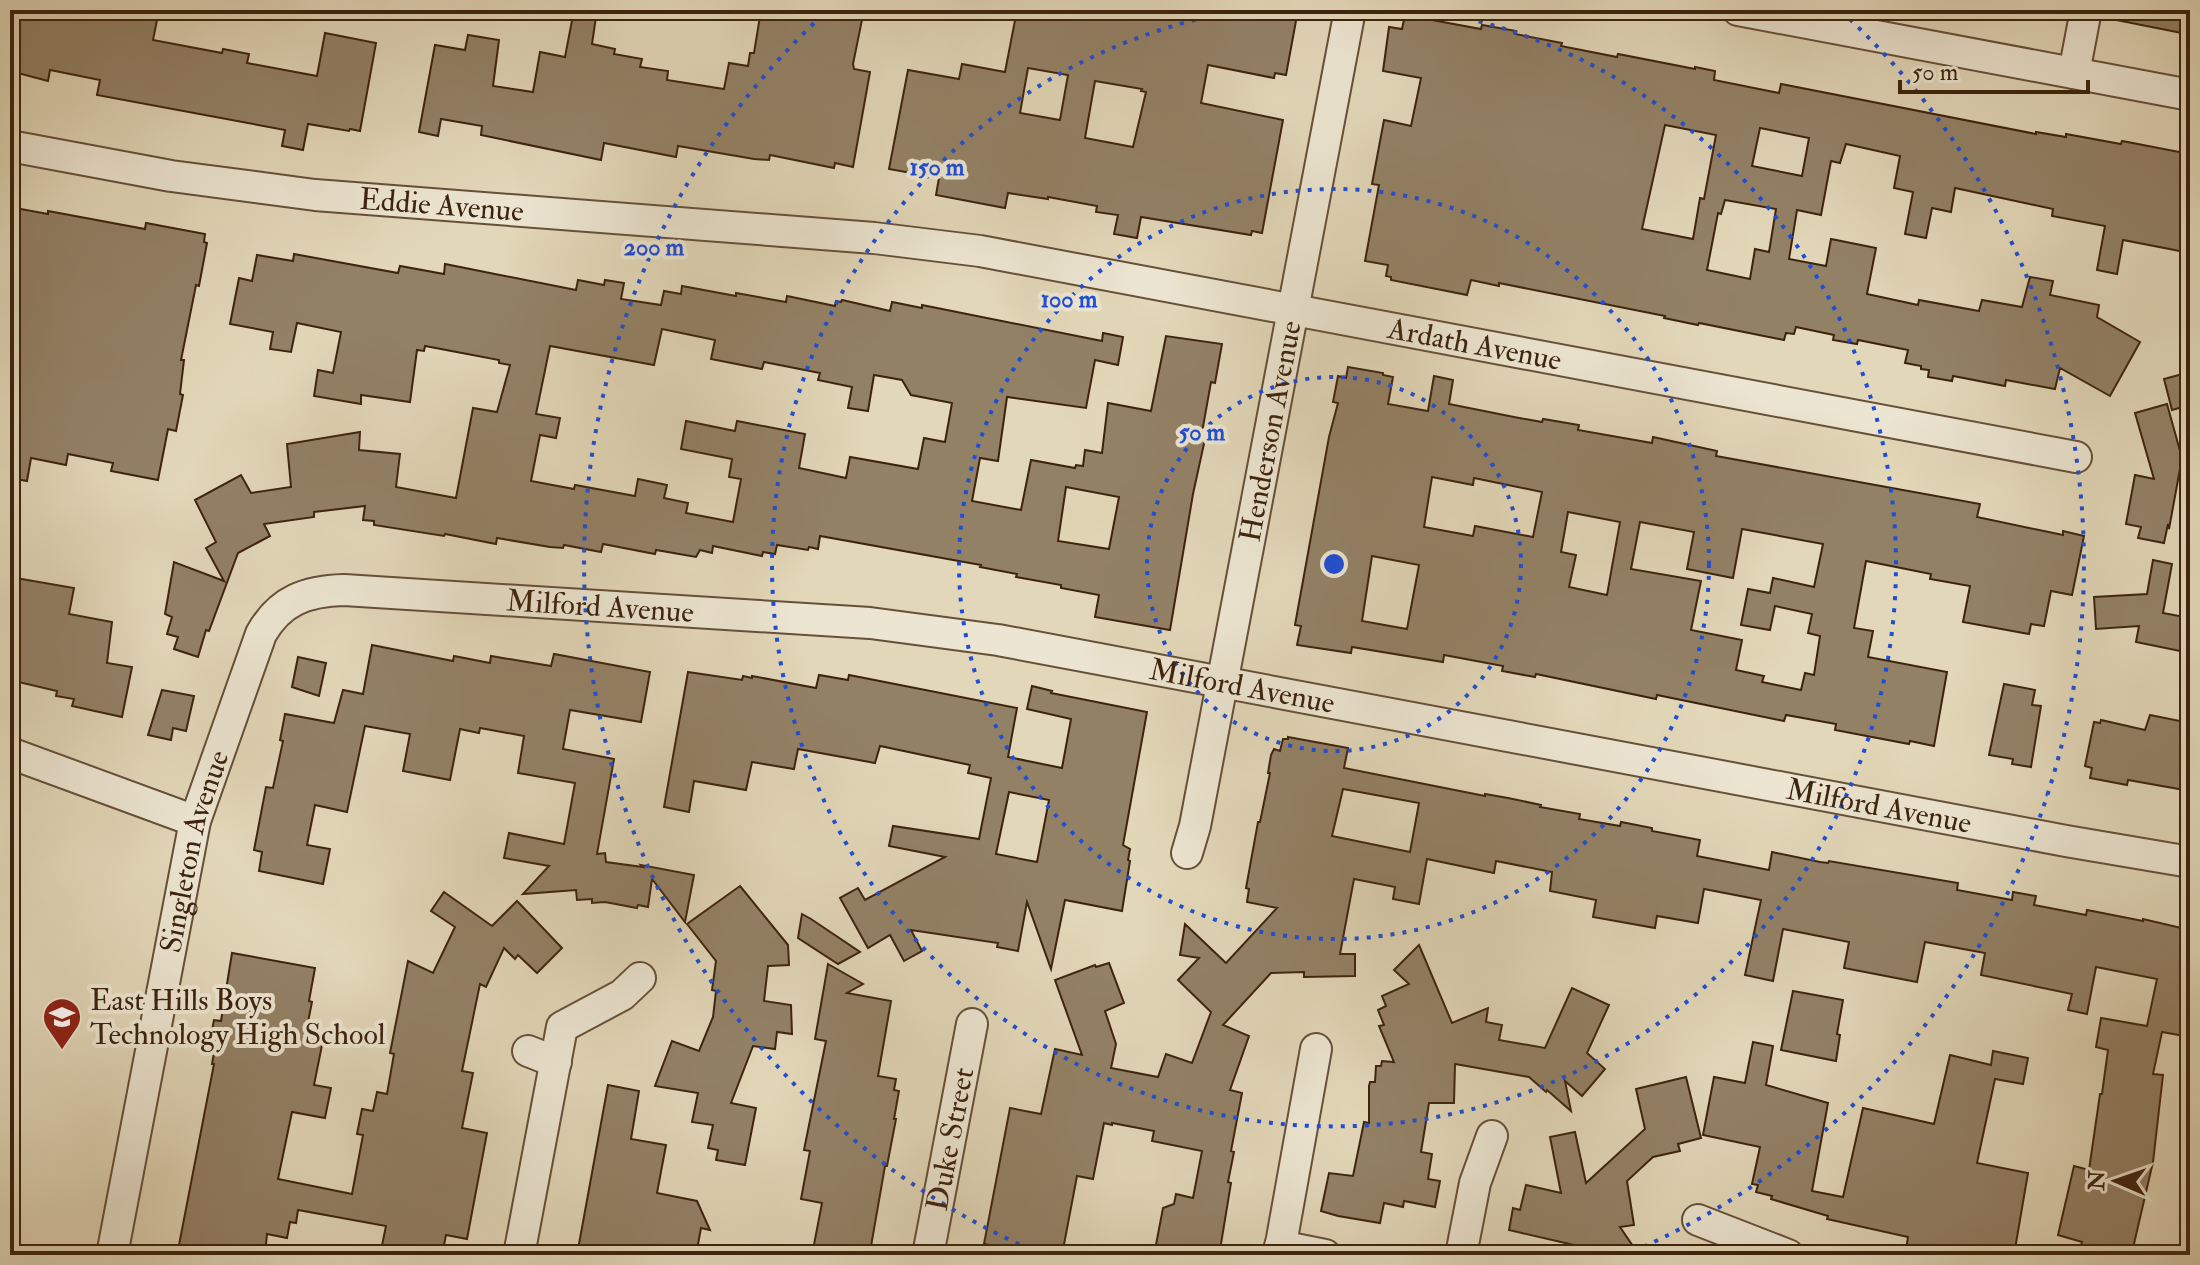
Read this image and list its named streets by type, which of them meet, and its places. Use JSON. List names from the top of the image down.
{
  "streets": {
    "street": [
      "Eddie Avenue",
      "Ardath Avenue",
      "Henderson Avenue",
      "Milford Avenue",
      "Singleton Avenue",
      "Duke Street"
    ]
  },
  "crossings": [
    ["Eddie Avenue", "Ardath Avenue"],
    ["Ardath Avenue", "Henderson Avenue"],
    ["Henderson Avenue", "Milford Avenue"],
    ["Milford Avenue", "Singleton Avenue"]
  ],
  "places": {
    "school or university": ["East Hills Boys Technology High School"]
  },
  "scale_bar": "50 m",
  "north": "left",
  "rings": [
    "150 m",
    "200 m",
    "100 m",
    "50 m"
  ]
}
